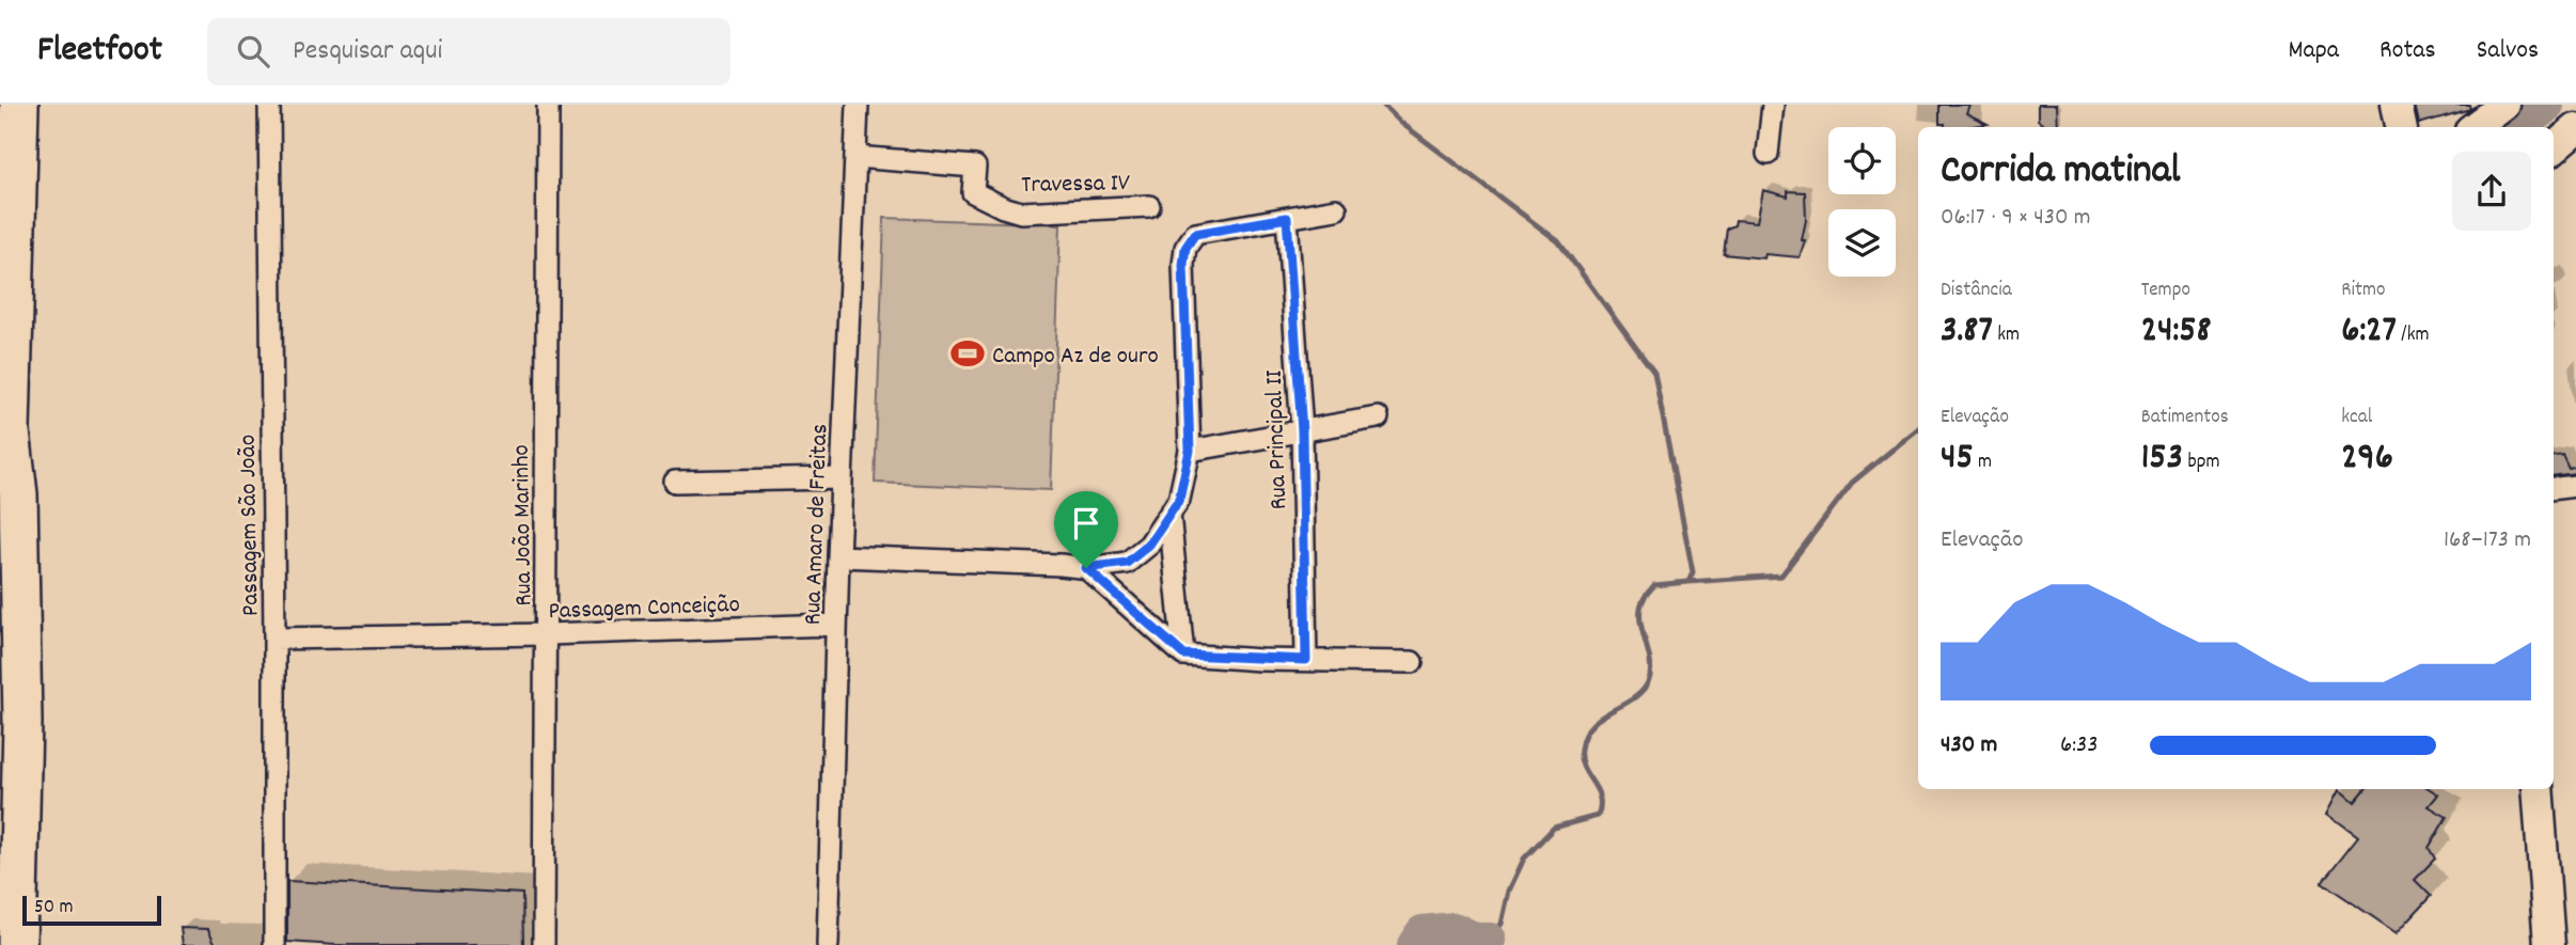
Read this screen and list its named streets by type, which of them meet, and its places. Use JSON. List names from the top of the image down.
{
  "streets": {
    "street": [
      "Travessa IV",
      "Rua Principal II",
      "Rua Amaro de Freitas",
      "Passagem São João",
      "Rua João Marinho",
      "Passagem Conceição"
    ]
  },
  "crossings": [
    ["Travessa IV", "Rua Amaro de Freitas"],
    ["Rua Amaro de Freitas", "Passagem Conceição"],
    ["Passagem São João", "Passagem Conceição"],
    ["Rua João Marinho", "Passagem Conceição"]
  ],
  "places": {
    "sports": ["Campo Az de ouro"]
  },
  "scale_bar": "50 m",
  "page": {
    "header": "Fleetfoot",
    "search": "Pesquisar aqui",
    "nav": ["Mapa", "Rotas", "Salvos"],
    "heading": ["Corrida matinal", "06:17 · 9 × 430 m"],
    "stats": [
      ["Distância", "3.87 km"],
      ["Tempo", "24:58"],
      ["Ritmo", "6:27 /km"],
      ["Elevação", "45 m"],
      ["Batimentos", "153 bpm"],
      ["kcal", "296"]
    ],
    "chart": ["Elevação", "168–173 m"],
    "list": [
      {
        "name": "430 m",
        "note": "6:33"
      }
    ],
    "scale": "50 m"
  }
}
